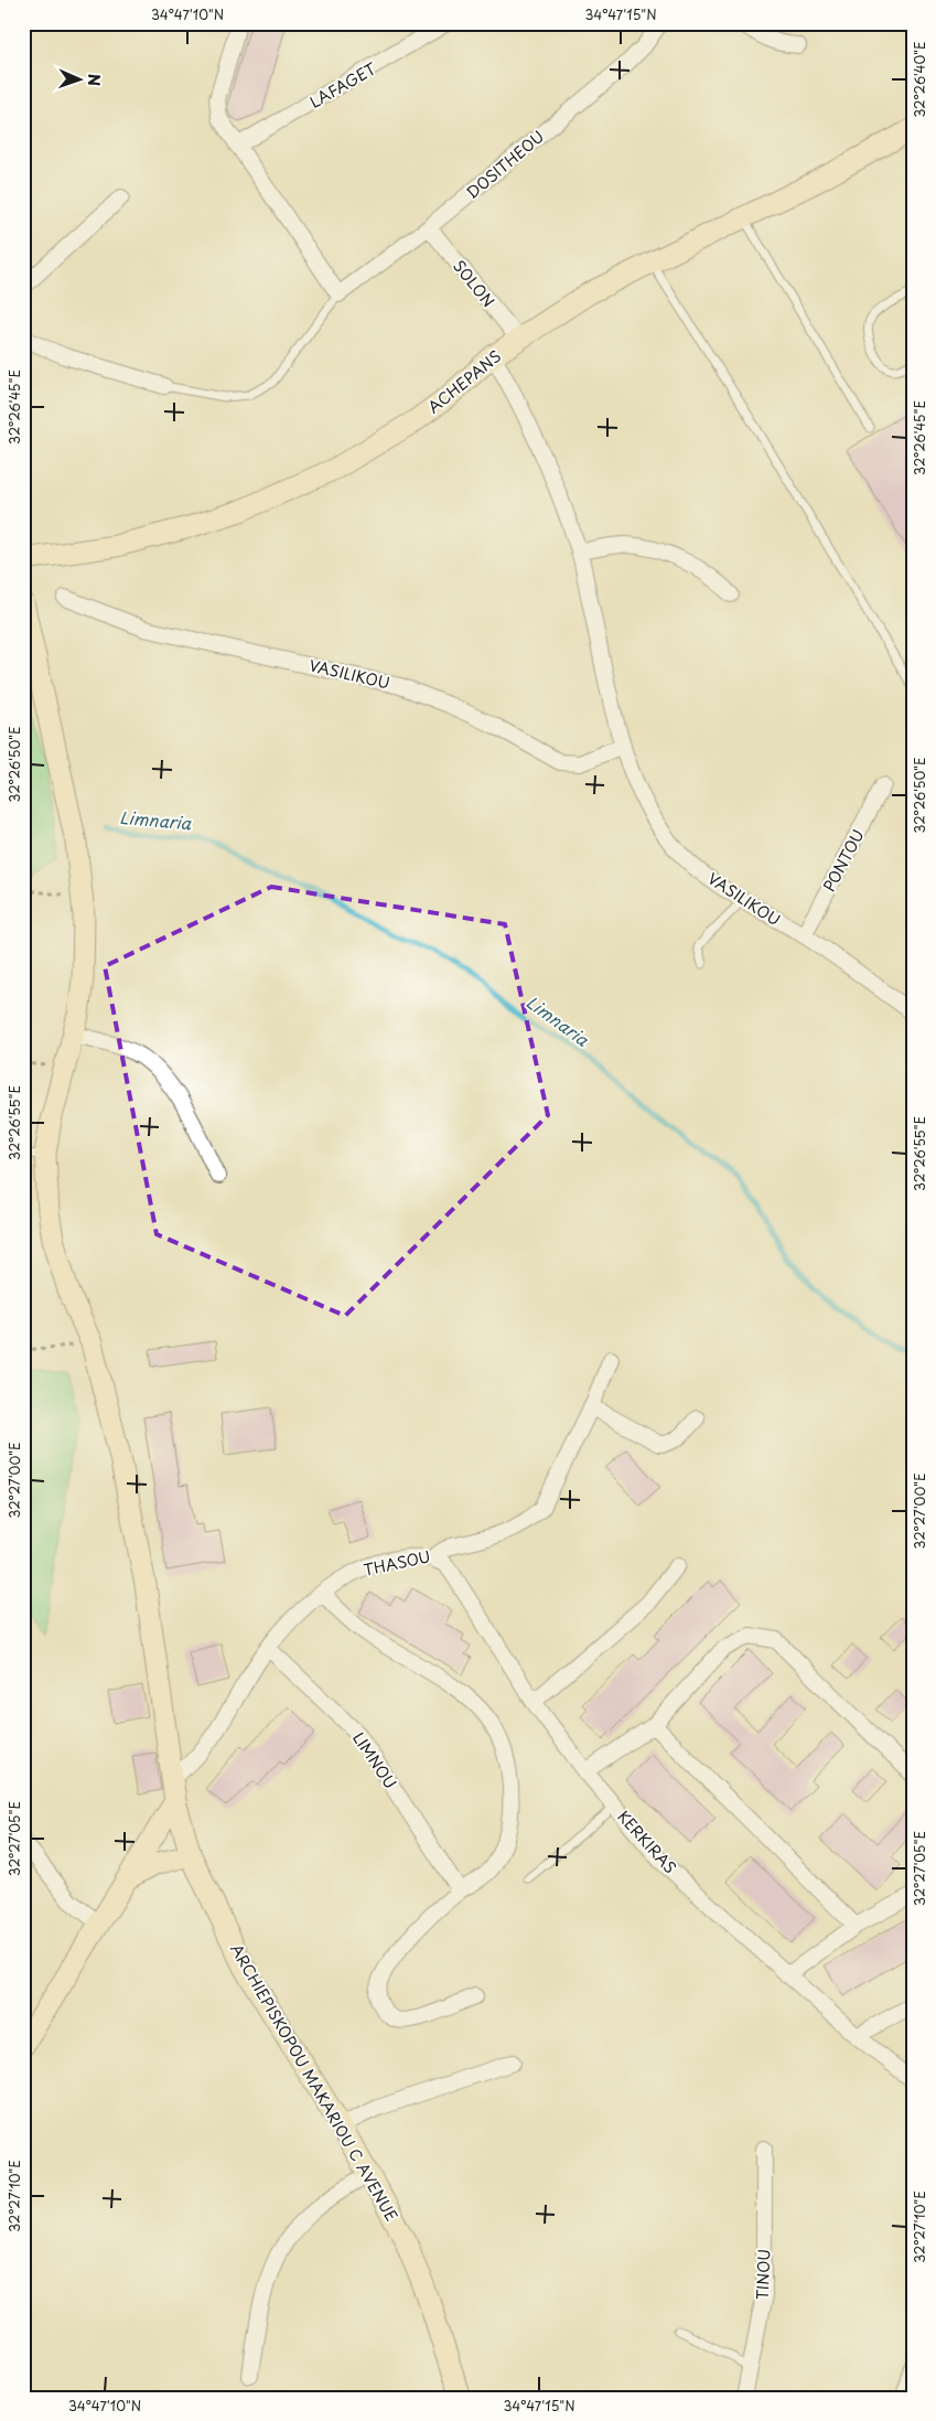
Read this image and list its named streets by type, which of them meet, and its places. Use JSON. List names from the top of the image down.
{
  "streets": {
    "main road": ["ACHEPANS", "ARCHIEPISKOPOU MAKARIOU C AVENUE"],
    "street": [
      "LAFAGET",
      "DOSITHEOU",
      "SOLON",
      "VASILIKOU",
      "PONTOU",
      "THASOU",
      "LIMNOU",
      "KERKIRAS",
      "TINOU"
    ]
  },
  "crossings": [
    ["DOSITHEOU", "SOLON"],
    ["SOLON", "ACHEPANS"],
    ["ACHEPANS", "VASILIKOU"],
    ["VASILIKOU", "PONTOU"],
    ["THASOU", "LIMNOU"],
    ["THASOU", "KERKIRAS"],
    ["THASOU", "ARCHIEPISKOPOU MAKARIOU C AVENUE"]
  ],
  "water": ["Limnaria"],
  "north": "right",
  "coordinates": [
    "34°47'10\"N",
    "34°47'15\"N",
    "32°26'40\"E",
    "32°26'45\"E",
    "32°26'50\"E",
    "32°26'55\"E",
    "32°27'00\"E",
    "32°27'05\"E",
    "32°27'10\"E"
  ]
}
